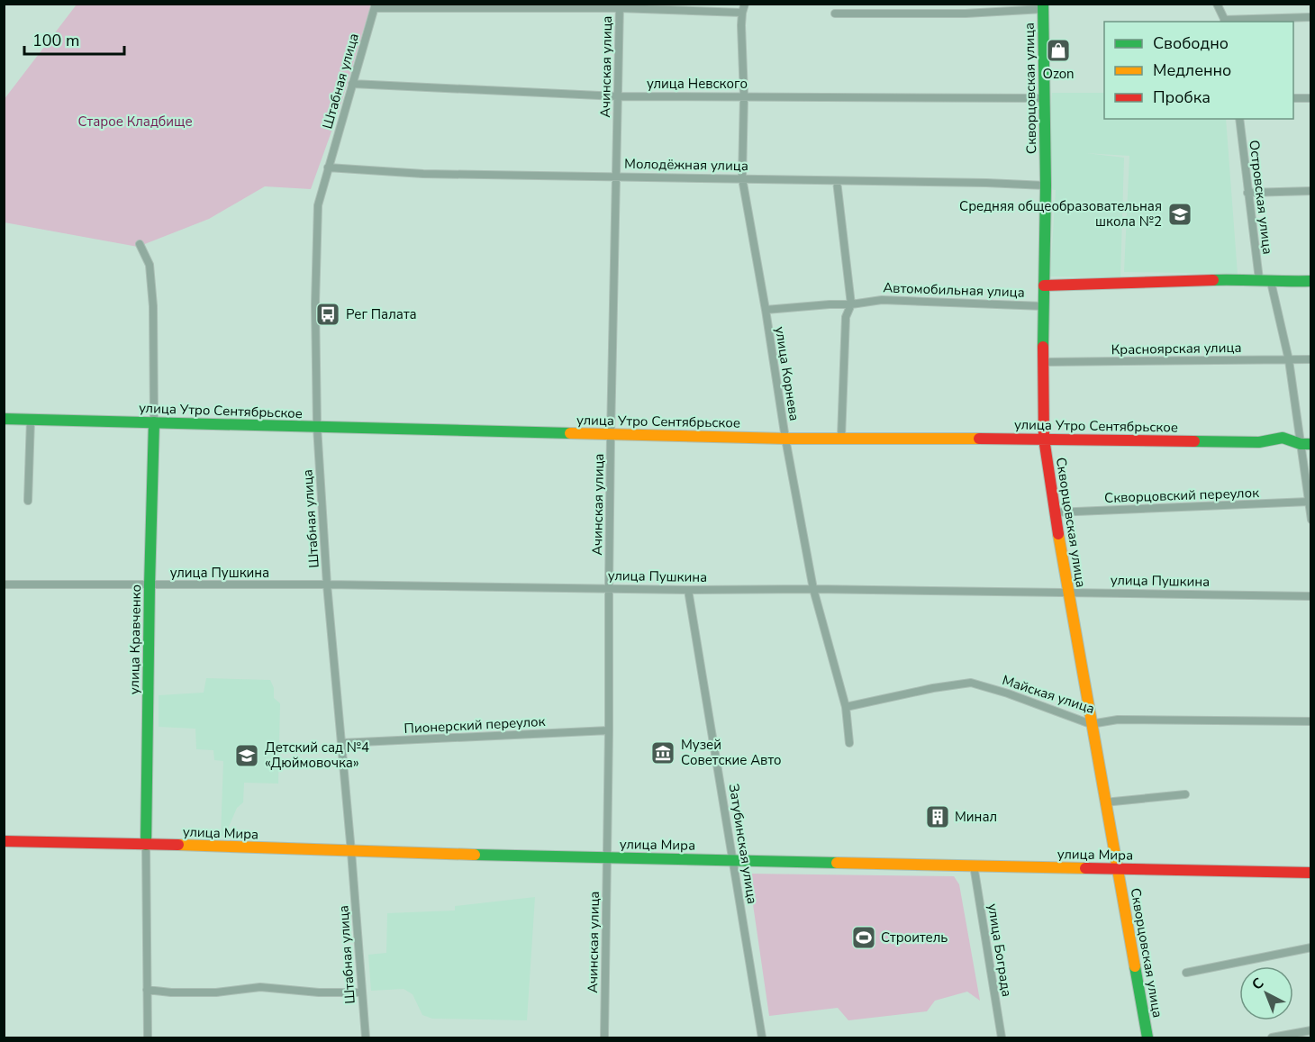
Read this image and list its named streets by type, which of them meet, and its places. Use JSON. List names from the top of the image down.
{
  "streets": {
    "street": [
      "Ачинская улица",
      "Штабная улица",
      "улица Невского",
      "Скворцовская улица",
      "Молодёжная улица",
      "Островская улица",
      "Автомобильная улица",
      "Красноярская улица",
      "улица Корнева",
      "улица Утро Сентябрьское",
      "Скворцовский переулок",
      "улица Пушкина",
      "улица Кравченко",
      "Майская улица",
      "Пионерский переулок",
      "улица Мира",
      "Затубинская улица",
      "улица Бограда"
    ]
  },
  "crossings": [
    ["Ачинская улица", "улица Невского"],
    ["Ачинская улица", "Молодёжная улица"],
    ["Ачинская улица", "улица Утро Сентябрьское"],
    ["Ачинская улица", "улица Пушкина"],
    ["Ачинская улица", "Пионерский переулок"],
    ["Ачинская улица", "улица Мира"],
    ["Штабная улица", "улица Невского"],
    ["Штабная улица", "Молодёжная улица"],
    ["Штабная улица", "улица Утро Сентябрьское"],
    ["Штабная улица", "улица Пушкина"],
    ["Штабная улица", "Пионерский переулок"],
    ["Штабная улица", "улица Мира"],
    ["улица Невского", "Скворцовская улица"],
    ["улица Невского", "улица Корнева"],
    ["Скворцовская улица", "Молодёжная улица"],
    ["Скворцовская улица", "Автомобильная улица"],
    ["Скворцовская улица", "Красноярская улица"],
    ["Скворцовская улица", "улица Утро Сентябрьское"],
    ["Скворцовская улица", "Скворцовский переулок"],
    ["Скворцовская улица", "улица Пушкина"],
    ["Скворцовская улица", "Майская улица"],
    ["Скворцовская улица", "улица Мира"],
    ["Молодёжная улица", "улица Корнева"],
    ["Островская улица", "Автомобильная улица"],
    ["Автомобильная улица", "улица Корнева"],
    ["улица Корнева", "улица Утро Сентябрьское"],
    ["улица Корнева", "улица Пушкина"],
    ["улица Корнева", "Майская улица"],
    ["улица Утро Сентябрьское", "улица Кравченко"],
    ["улица Пушкина", "улица Кравченко"],
    ["улица Пушкина", "Затубинская улица"],
    ["улица Кравченко", "улица Мира"],
    ["улица Мира", "Затубинская улица"],
    ["улица Мира", "улица Бограда"]
  ],
  "parks": ["Старое Кладбище"],
  "places": {
    "shop": ["Ozon"],
    "school or university": ["Средняя общеобразовательная школа №2", "Детский сад №4 «Дюймовочка»"],
    "bus stop": ["Рег Палата"],
    "museum": ["Музей Советские Авто"],
    "building": ["Минал"],
    "sports": ["Строитель"]
  },
  "legend": ["Свободно", "Медленно", "Пробка"],
  "scale_bar": "100 m",
  "north": "top left"
}
